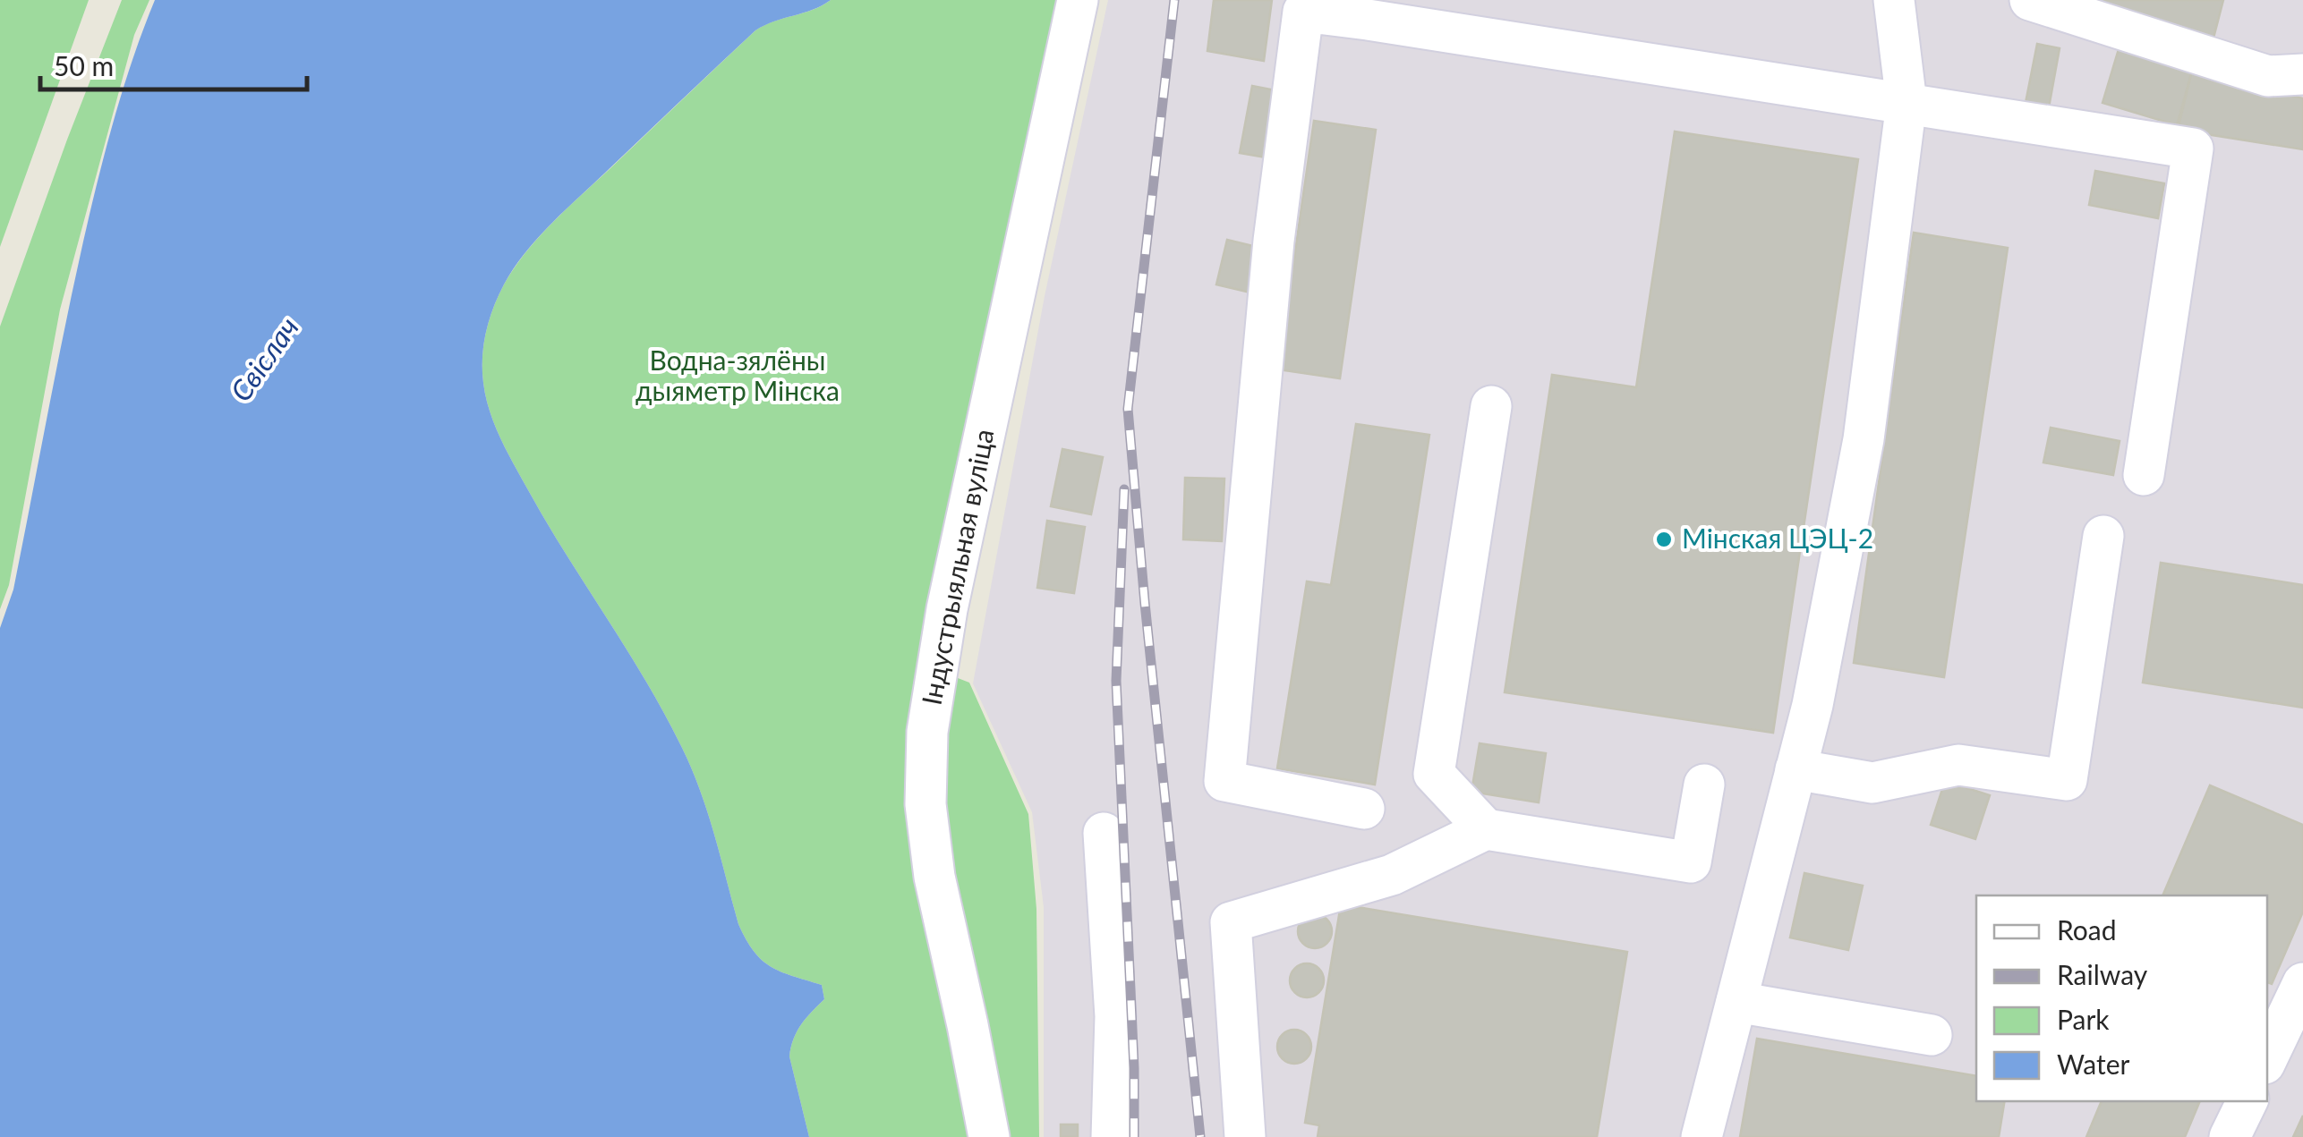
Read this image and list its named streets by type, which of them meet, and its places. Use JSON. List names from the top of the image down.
{
  "streets": {
    "street": ["Індустрыяльная вуліца"]
  },
  "water": ["Свіслач"],
  "parks": ["Водна-зялёны дыяметр Мінска"],
  "places": ["Мінская ЦЭЦ-2"],
  "legend": [
    "Road",
    "Railway",
    "Park",
    "Water"
  ],
  "scale_bar": "50 m"
}
